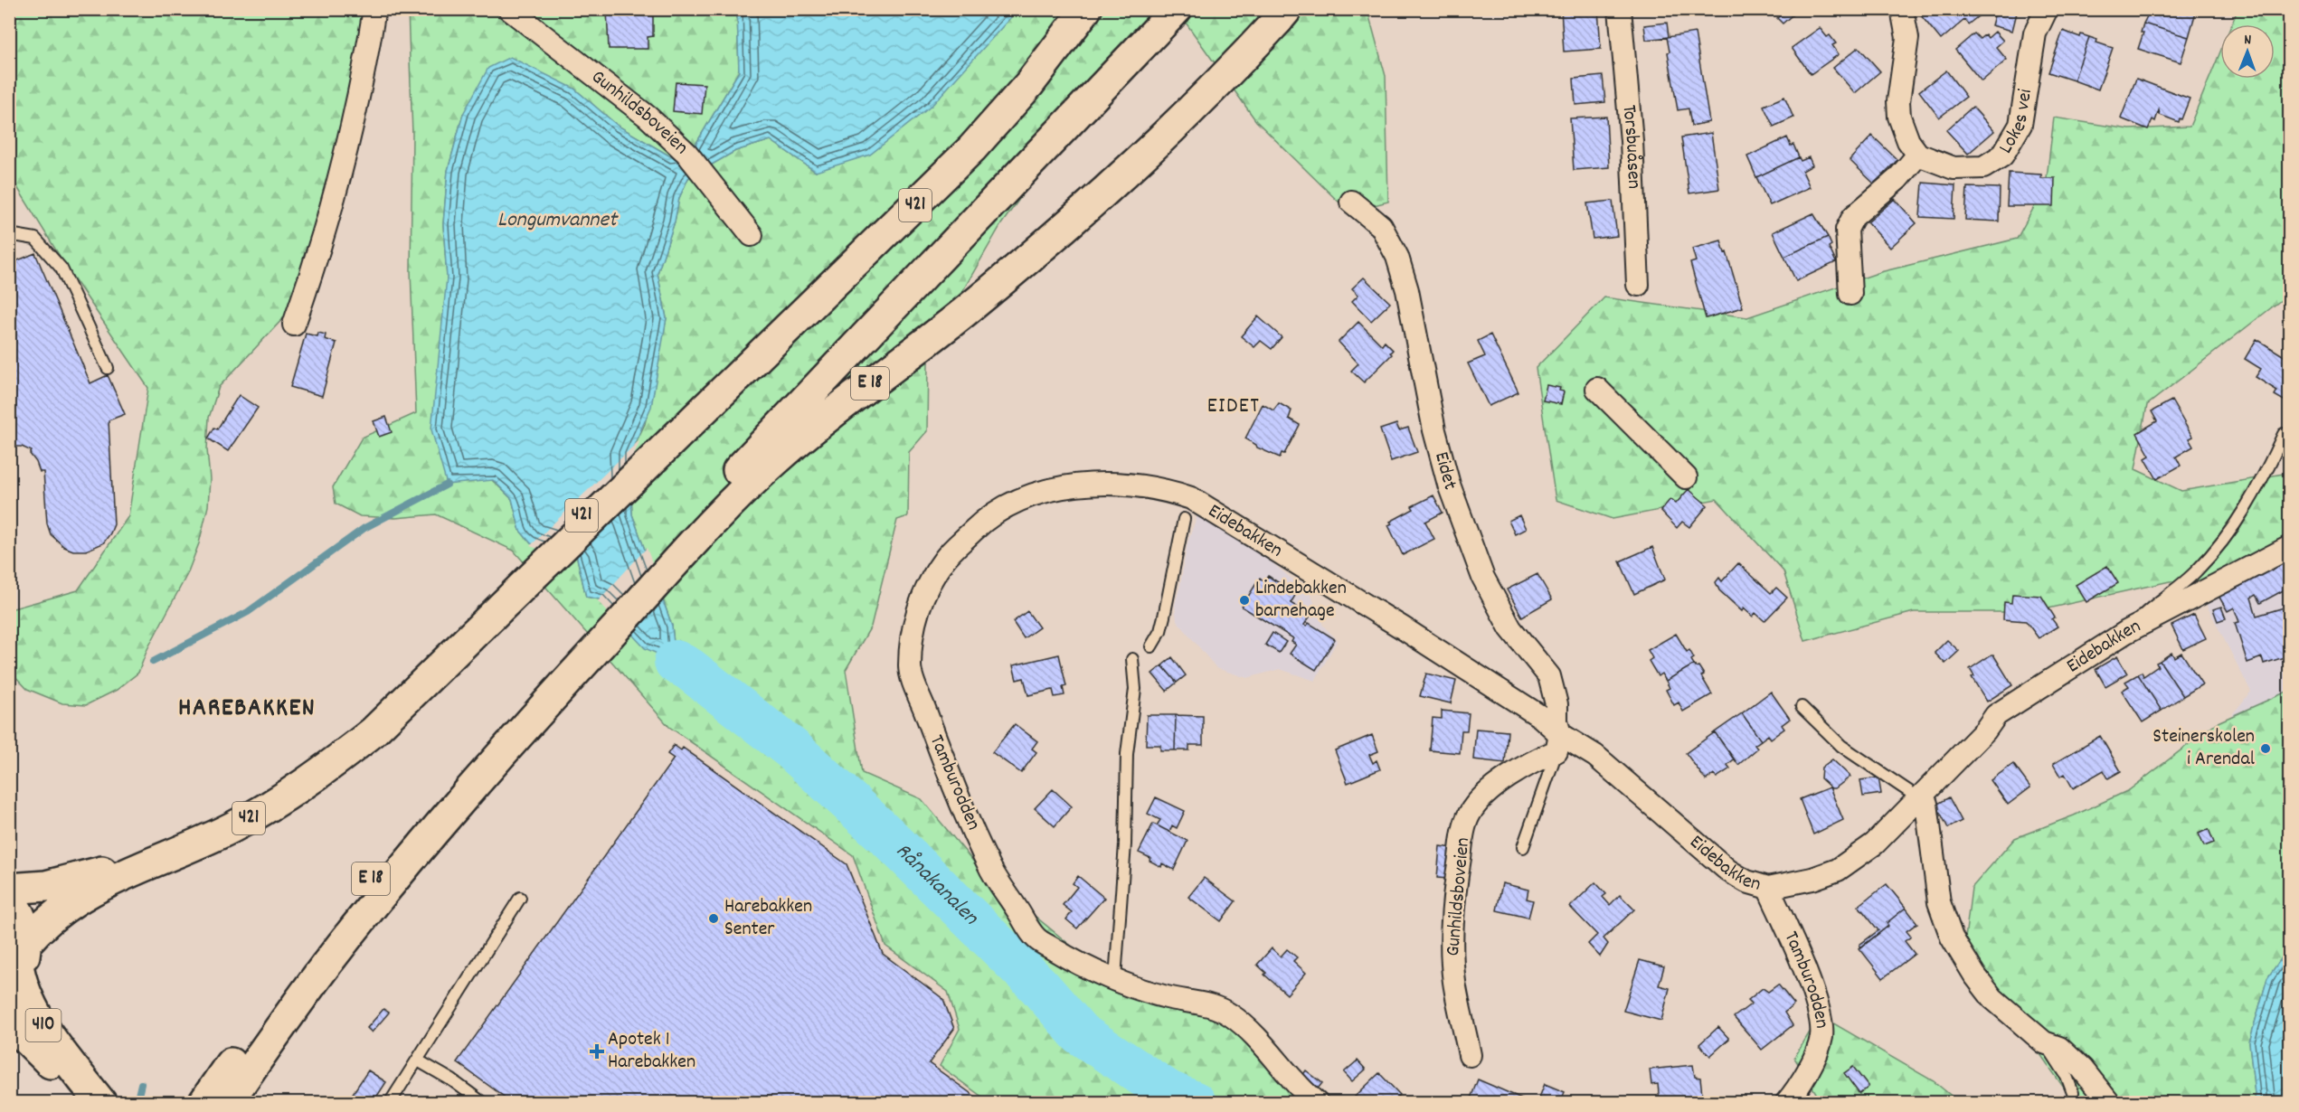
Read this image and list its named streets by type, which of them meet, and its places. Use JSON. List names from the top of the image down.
{
  "streets": {
    "main road": ["421", "E 18", "410"],
    "street": [
      "Gunhildsboveien",
      "Lokes vei",
      "Torsbuåsen",
      "Eidet",
      "Eidebakken",
      "Tamburodden"
    ]
  },
  "crossings": [
    ["Gunhildsboveien", "Eidet"],
    ["Gunhildsboveien", "Eidebakken"],
    ["421", "410"],
    ["Eidet", "Eidebakken"],
    ["Eidebakken", "Tamburodden"]
  ],
  "districts": ["EIDET", "HAREBAKKEN"],
  "water": ["Longumvannet", "Rånakanalen"],
  "places": {
    "other": ["Lindebakken barnehage", "Steinerskolen i Arendal", "Harebakken Senter"],
    "health": ["Apotek 1 Harebakken"]
  },
  "north": "top"
}
